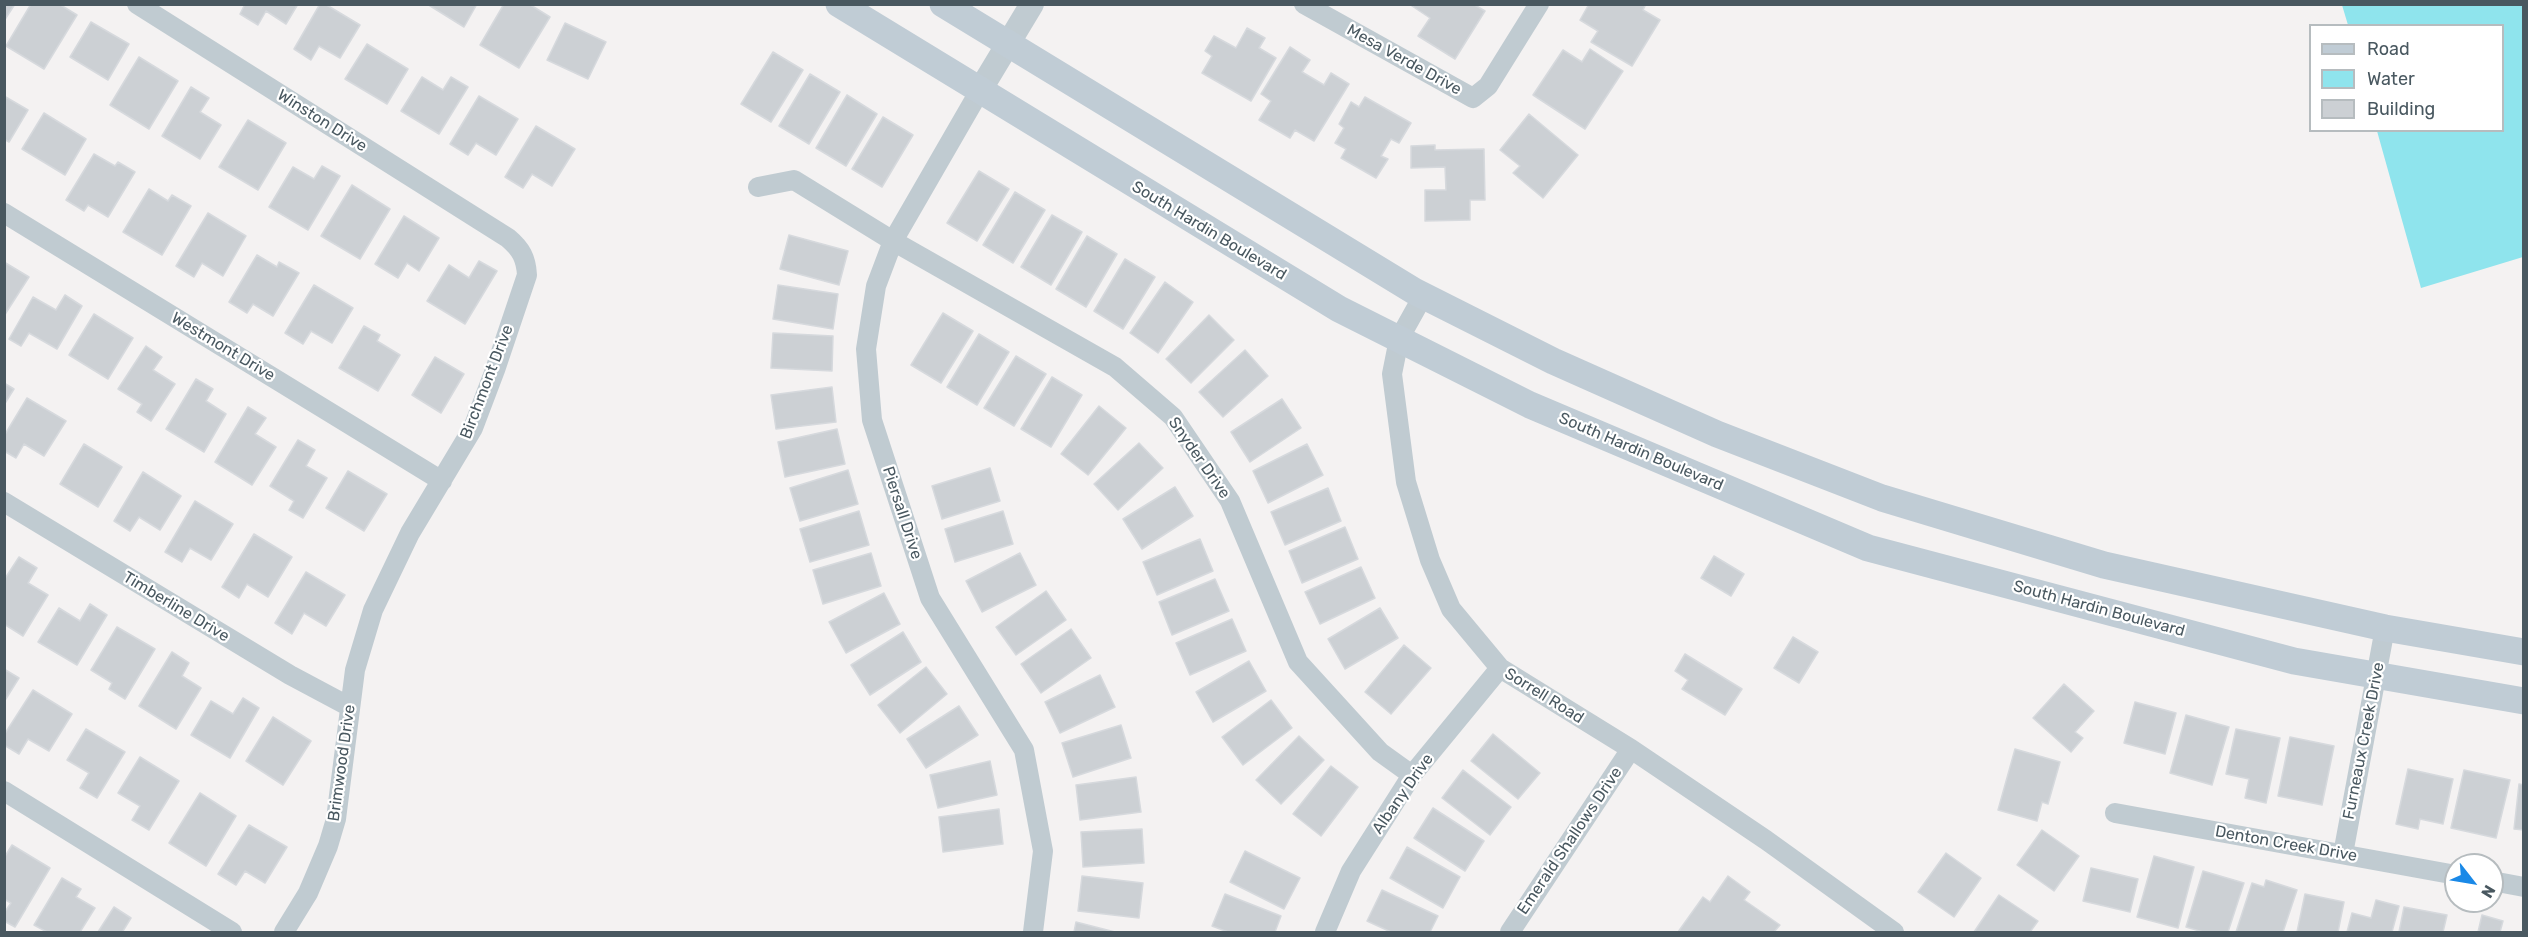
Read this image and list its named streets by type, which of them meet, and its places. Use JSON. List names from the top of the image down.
{
  "streets": {
    "main road": ["South Hardin Boulevard"],
    "street": [
      "Mesa Verde Drive",
      "Winston Drive",
      "Westmont Drive",
      "Birchmont Drive",
      "Snyder Drive",
      "Piersall Drive",
      "Timberline Drive",
      "Sorrell Road",
      "Furneaux Creek Drive",
      "Brimwood Drive",
      "Albany Drive",
      "Emerald Shallows Drive",
      "Denton Creek Drive"
    ]
  },
  "crossings": [
    ["Winston Drive", "Birchmont Drive"],
    ["South Hardin Boulevard", "Piersall Drive"],
    ["South Hardin Boulevard", "Sorrell Road"],
    ["South Hardin Boulevard", "Furneaux Creek Drive"],
    ["Westmont Drive", "Birchmont Drive"],
    ["Birchmont Drive", "Brimwood Drive"],
    ["Snyder Drive", "Piersall Drive"],
    ["Snyder Drive", "Albany Drive"],
    ["Timberline Drive", "Brimwood Drive"],
    ["Sorrell Road", "Albany Drive"],
    ["Sorrell Road", "Emerald Shallows Drive"],
    ["Furneaux Creek Drive", "Denton Creek Drive"]
  ],
  "legend": ["Road", "Water", "Building"],
  "north": "bottom right"
}
